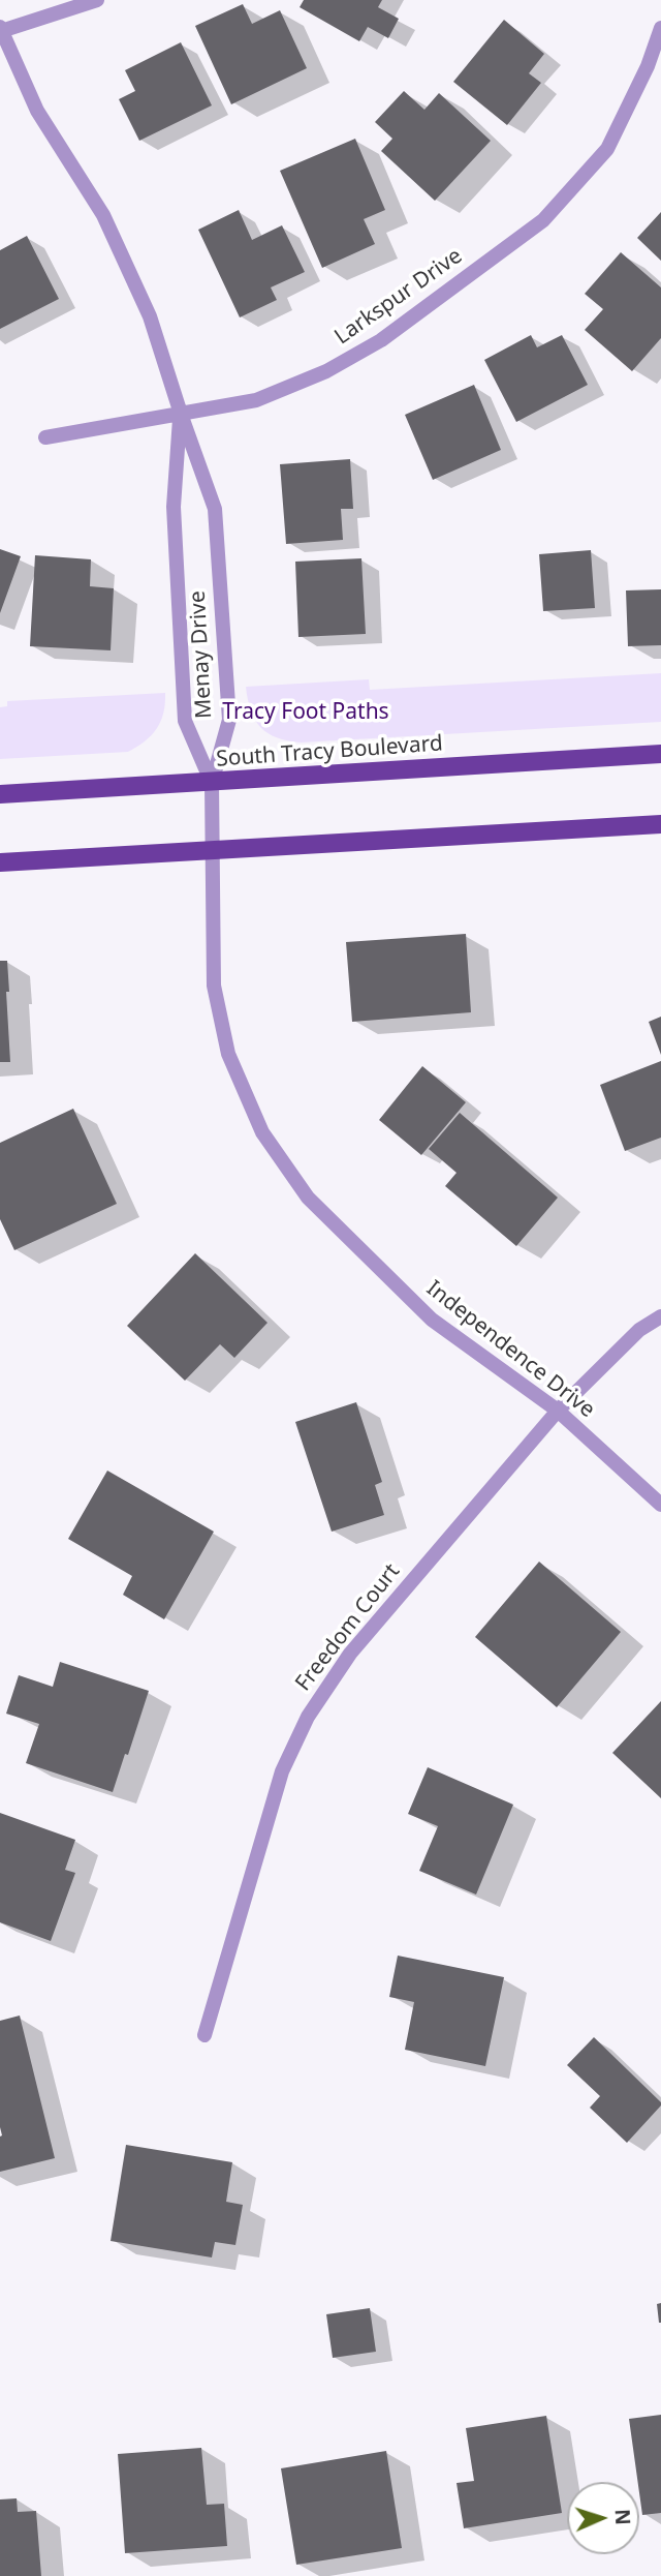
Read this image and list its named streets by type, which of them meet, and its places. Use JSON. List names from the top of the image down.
{
  "streets": {
    "main road": ["South Tracy Boulevard"],
    "street": [
      "Larkspur Drive",
      "Menay Drive",
      "Independence Drive",
      "Freedom Court"
    ]
  },
  "crossings": [
    ["Larkspur Drive", "Menay Drive"],
    ["Menay Drive", "South Tracy Boulevard"],
    ["Menay Drive", "Independence Drive"],
    ["South Tracy Boulevard", "Independence Drive"],
    ["Independence Drive", "Freedom Court"]
  ],
  "parks": ["Tracy Foot Paths"],
  "north": "right"
}
